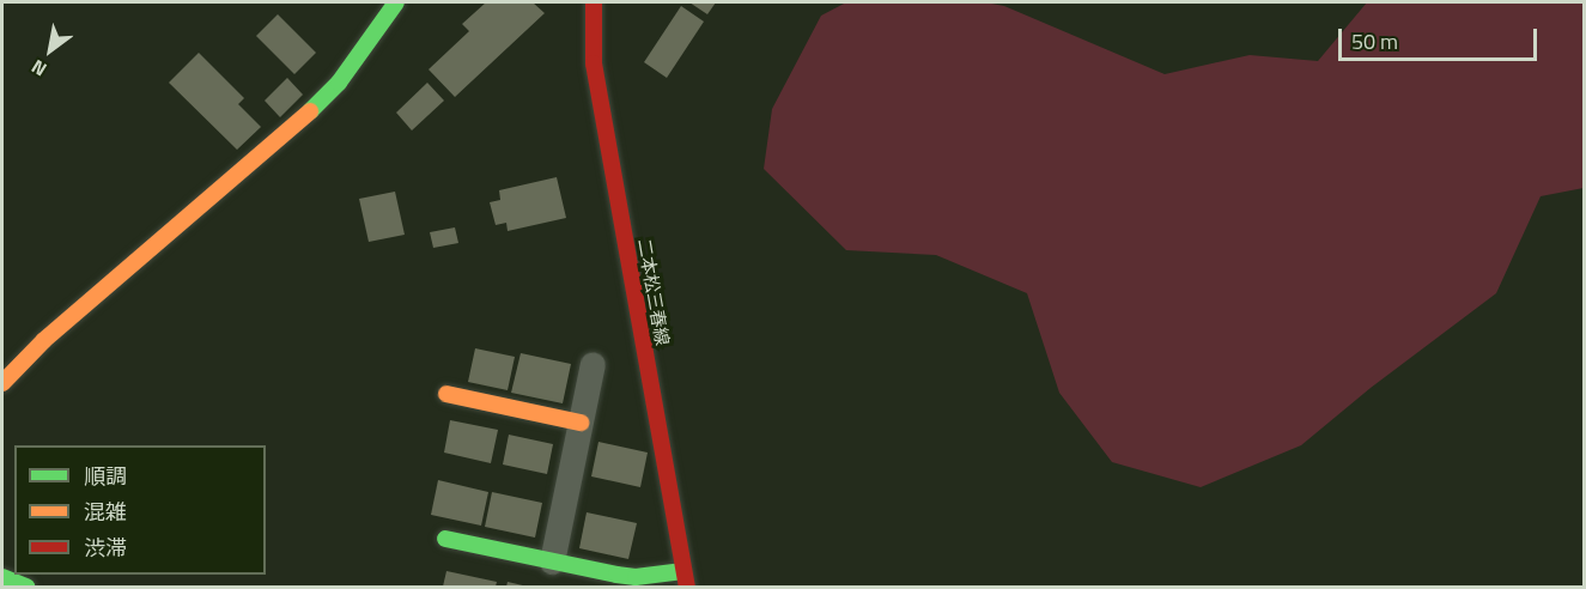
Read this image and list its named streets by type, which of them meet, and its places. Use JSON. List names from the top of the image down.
{
  "streets": {
    "street": ["二本松三春線"]
  },
  "legend": ["順調", "混雑", "渋滞"],
  "scale_bar": "50 m",
  "north": "bottom left"
}
